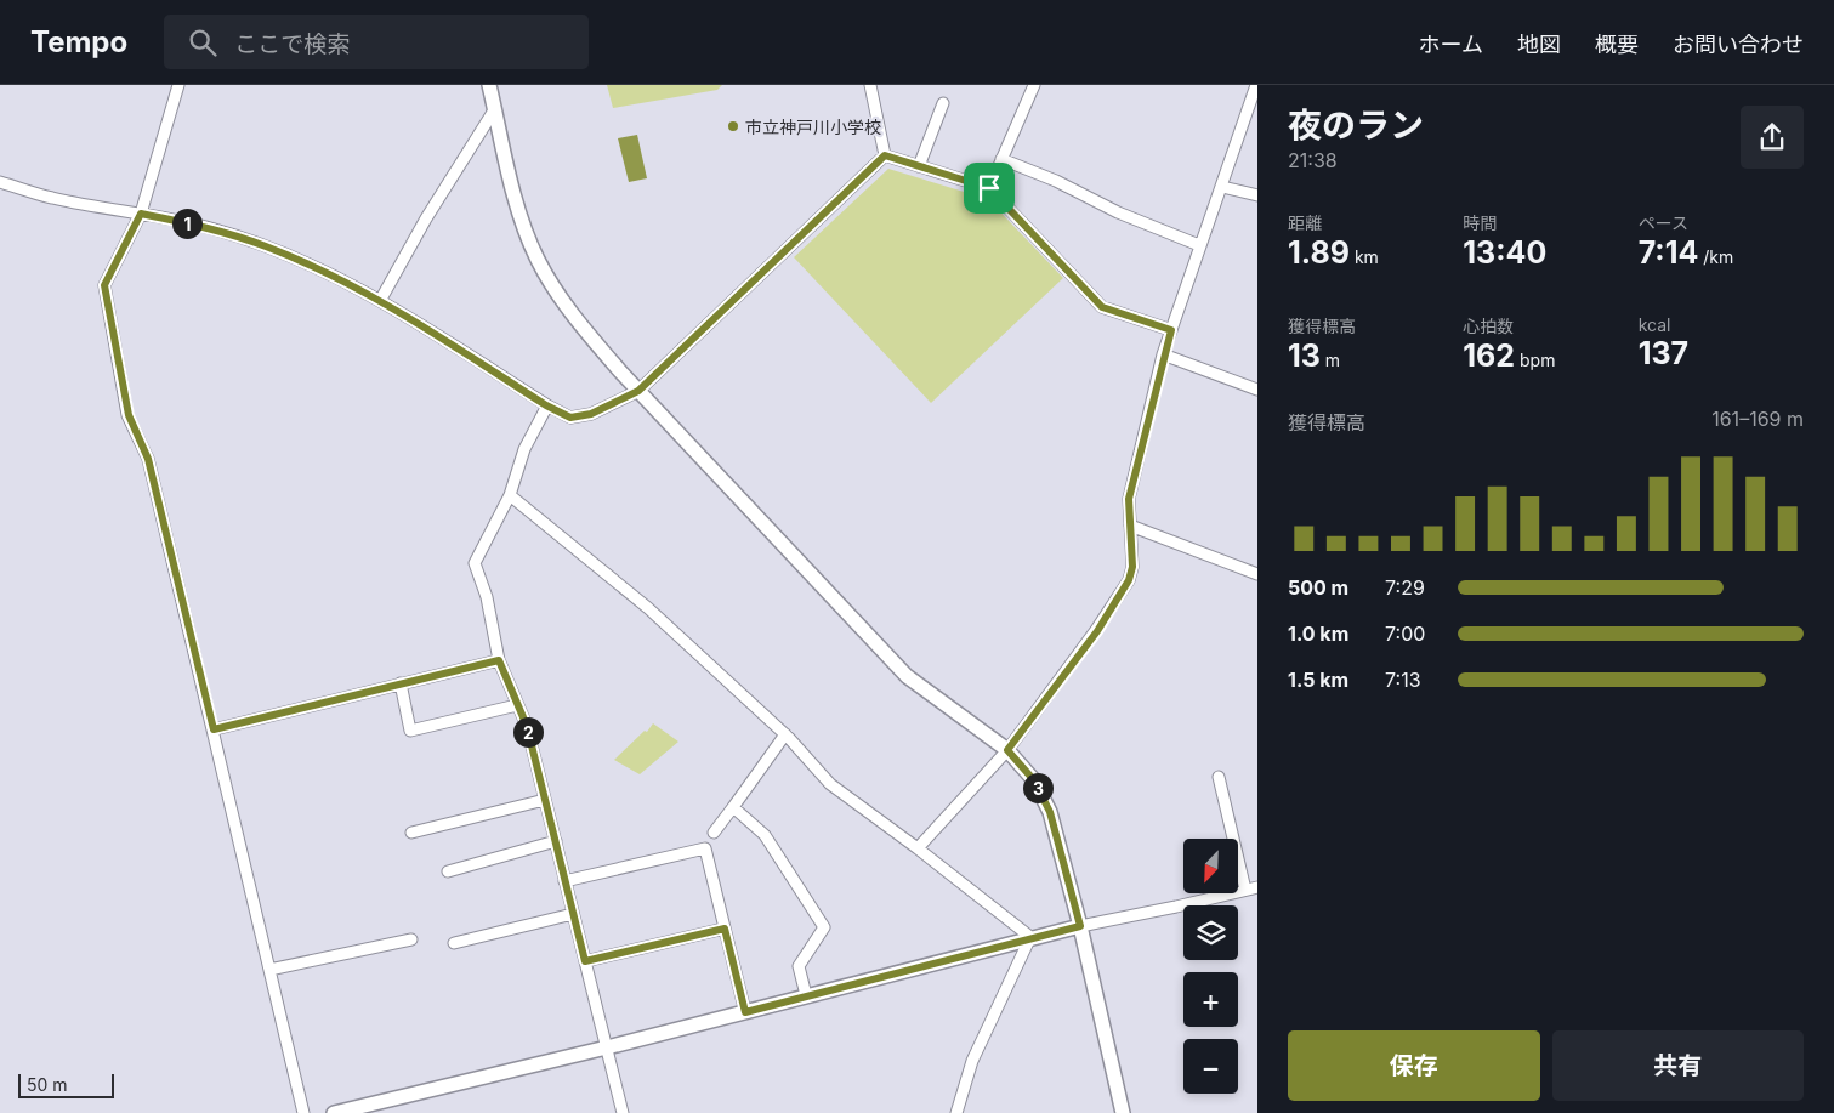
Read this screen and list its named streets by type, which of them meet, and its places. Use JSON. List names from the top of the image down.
{
  "places": ["市立神戸川小学校"],
  "scale_bar": "50 m",
  "north": "bottom left",
  "page": {
    "header": "Tempo",
    "search": "ここで検索",
    "nav": [
      "ホーム",
      "地図",
      "概要",
      "お問い合わせ"
    ],
    "heading": ["夜のラン", "21:38"],
    "stats": [
      ["距離", "1.89 km"],
      ["時間", "13:40"],
      ["ペース", "7:14 /km"],
      ["獲得標高", "13 m"],
      ["心拍数", "162 bpm"],
      ["kcal", "137"]
    ],
    "pins": ["1", "2", "3"],
    "chart": ["獲得標高", "161–169 m"],
    "list": [
      {
        "name": "500 m",
        "note": "7:29"
      },
      {
        "name": "1.0 km",
        "note": "7:00"
      },
      {
        "name": "1.5 km",
        "note": "7:13"
      }
    ],
    "map_buttons": ["+", "−"],
    "buttons": ["保存", "共有"],
    "scale": "50 m"
  }
}
